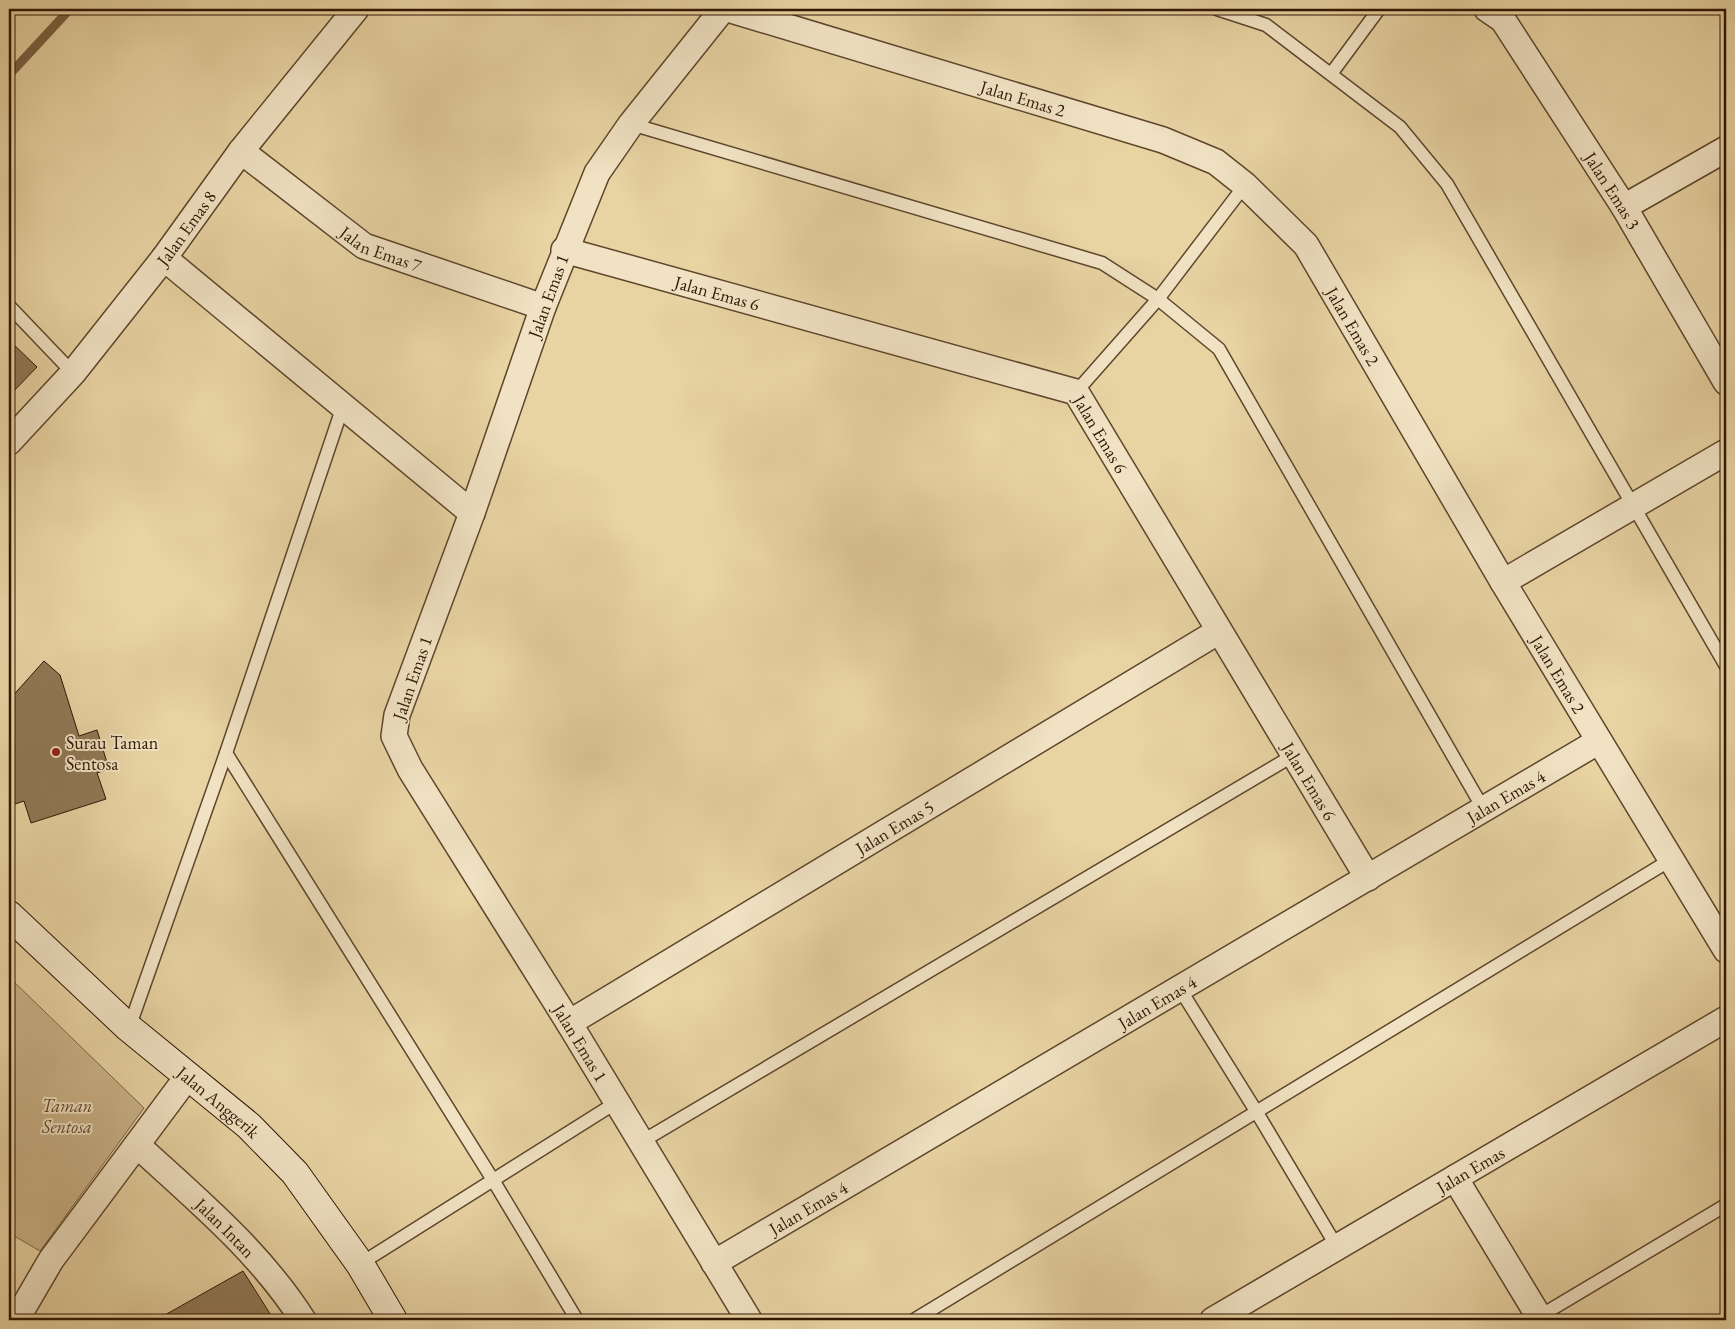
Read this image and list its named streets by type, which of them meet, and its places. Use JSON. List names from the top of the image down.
{
  "streets": {
    "street": [
      "Jalan Emas 2",
      "Jalan Emas 3",
      "Jalan Emas 8",
      "Jalan Emas 7",
      "Jalan Emas 6",
      "Jalan Emas 1",
      "Jalan Emas 4",
      "Jalan Emas 5",
      "Jalan Anggerik",
      "Jalan Emas",
      "Jalan Intan"
    ]
  },
  "crossings": [
    ["Jalan Emas 2", "Jalan Emas 4"],
    ["Jalan Emas 8", "Jalan Emas 7"],
    ["Jalan Emas 7", "Jalan Emas 1"],
    ["Jalan Emas 6", "Jalan Emas 1"],
    ["Jalan Emas 6", "Jalan Emas 4"],
    ["Jalan Emas 6", "Jalan Emas 5"],
    ["Jalan Emas 1", "Jalan Emas 4"],
    ["Jalan Emas 1", "Jalan Emas 5"]
  ],
  "parks": ["Taman Sentosa"],
  "places": ["Surau Taman Sentosa"]
}
